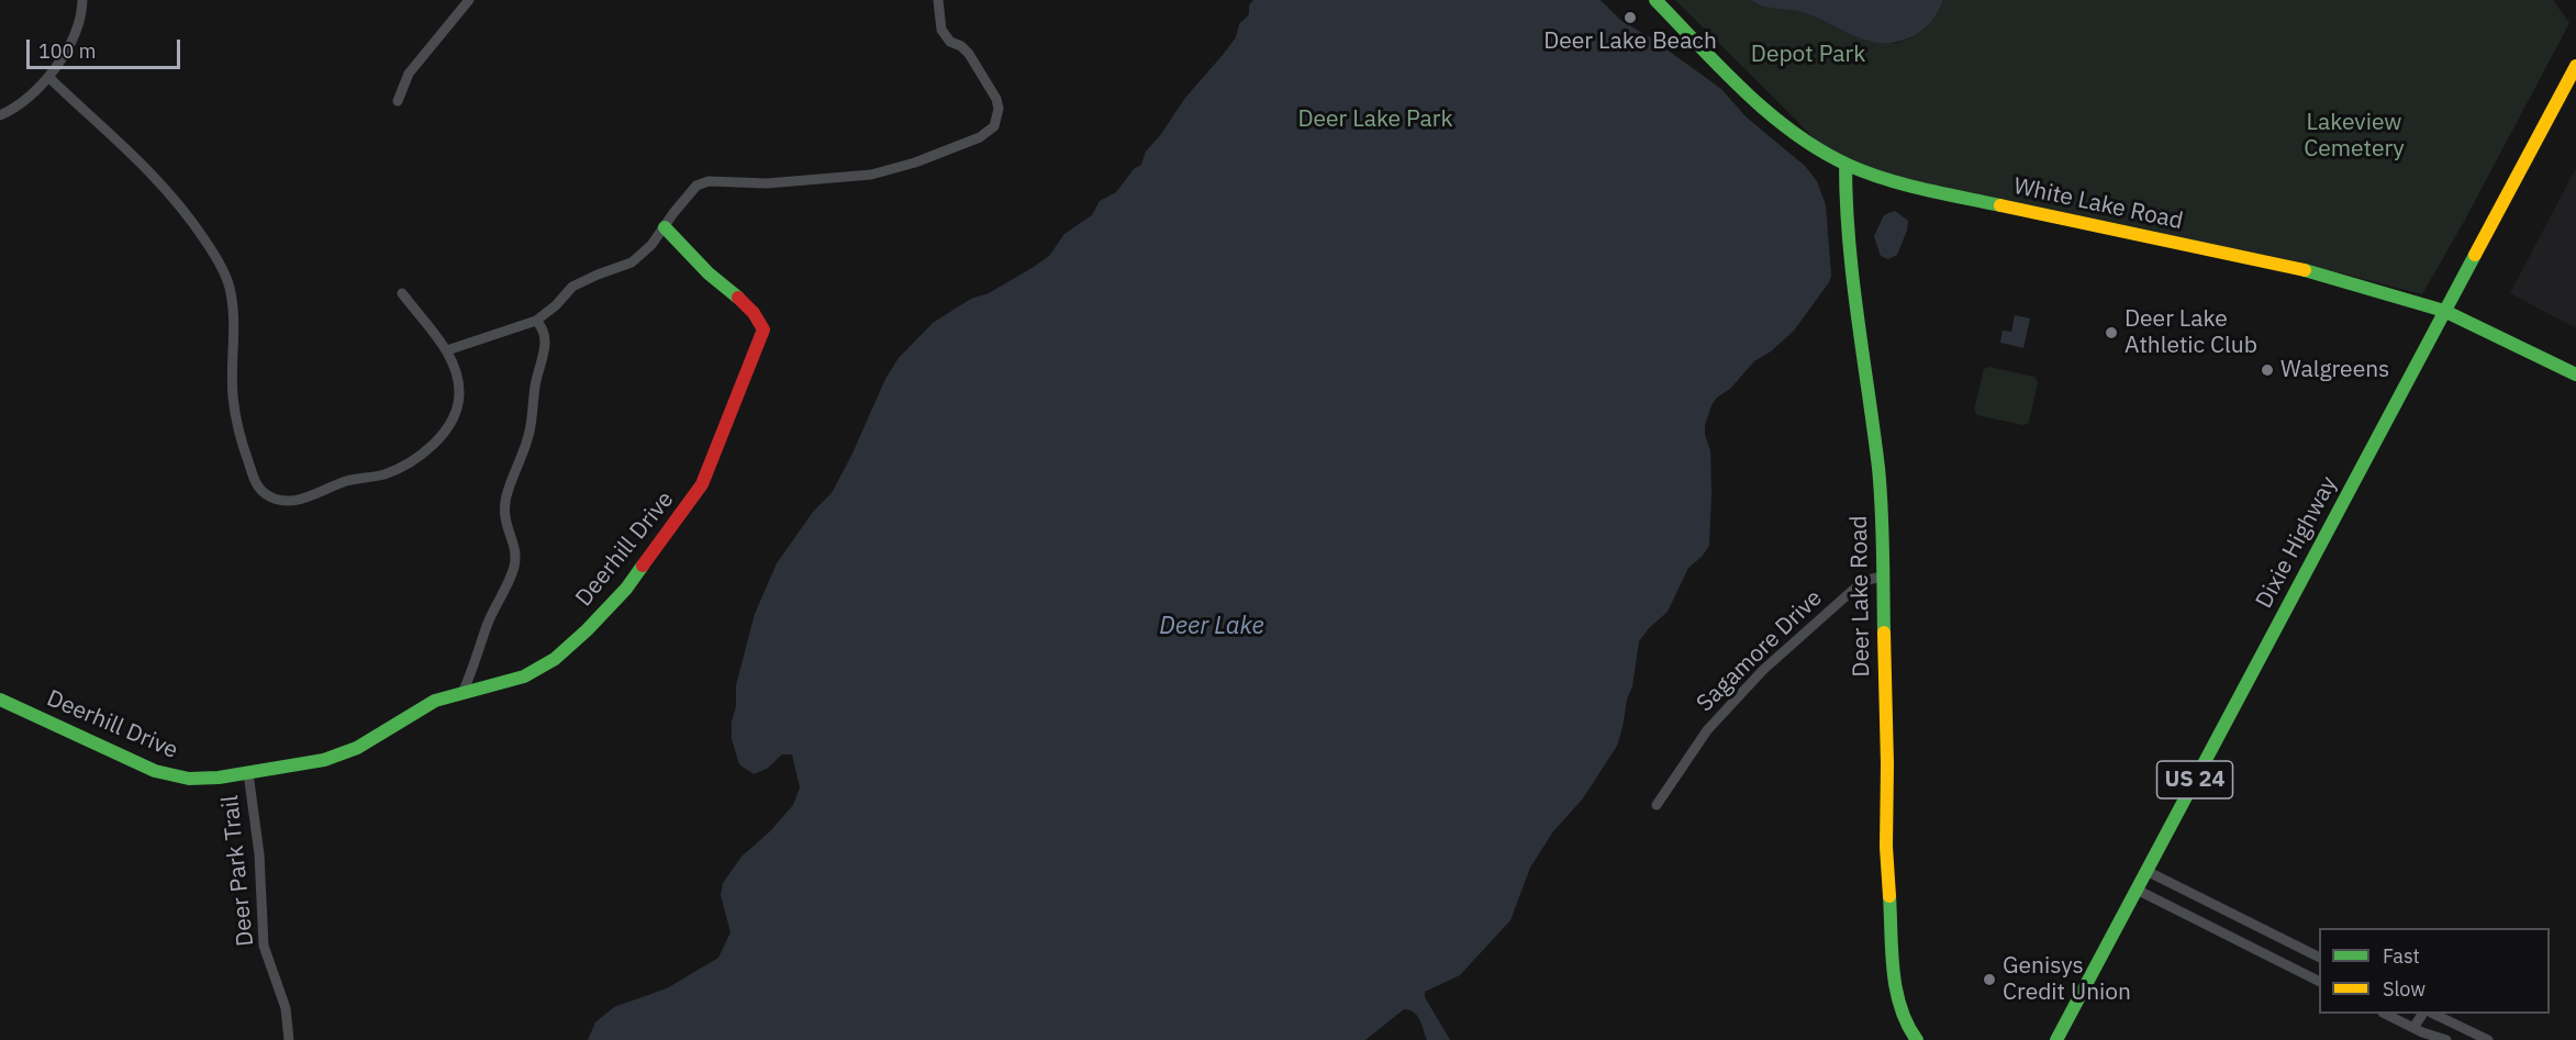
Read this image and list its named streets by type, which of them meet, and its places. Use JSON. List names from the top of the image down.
{
  "streets": {
    "street": [
      "White Lake Road",
      "Dixie Highway",
      "Deerhill Drive",
      "Deer Lake Road",
      "Sagamore Drive",
      "US 24",
      "Deer Park Trail"
    ]
  },
  "crossings": [
    ["White Lake Road", "Dixie Highway"],
    ["White Lake Road", "Deer Lake Road"],
    ["Deerhill Drive", "Deer Park Trail"],
    ["Deer Lake Road", "Sagamore Drive"]
  ],
  "water": ["Deer Lake"],
  "parks": ["Depot Park", "Deer Lake Park", "Lakeview Cemetery"],
  "places": [
    "Deer Lake Beach",
    "Deer Lake Athletic Club",
    "Walgreens",
    "Genisys Credit Union"
  ],
  "legend": ["Fast", "Slow"],
  "scale_bar": "100 m"
}
